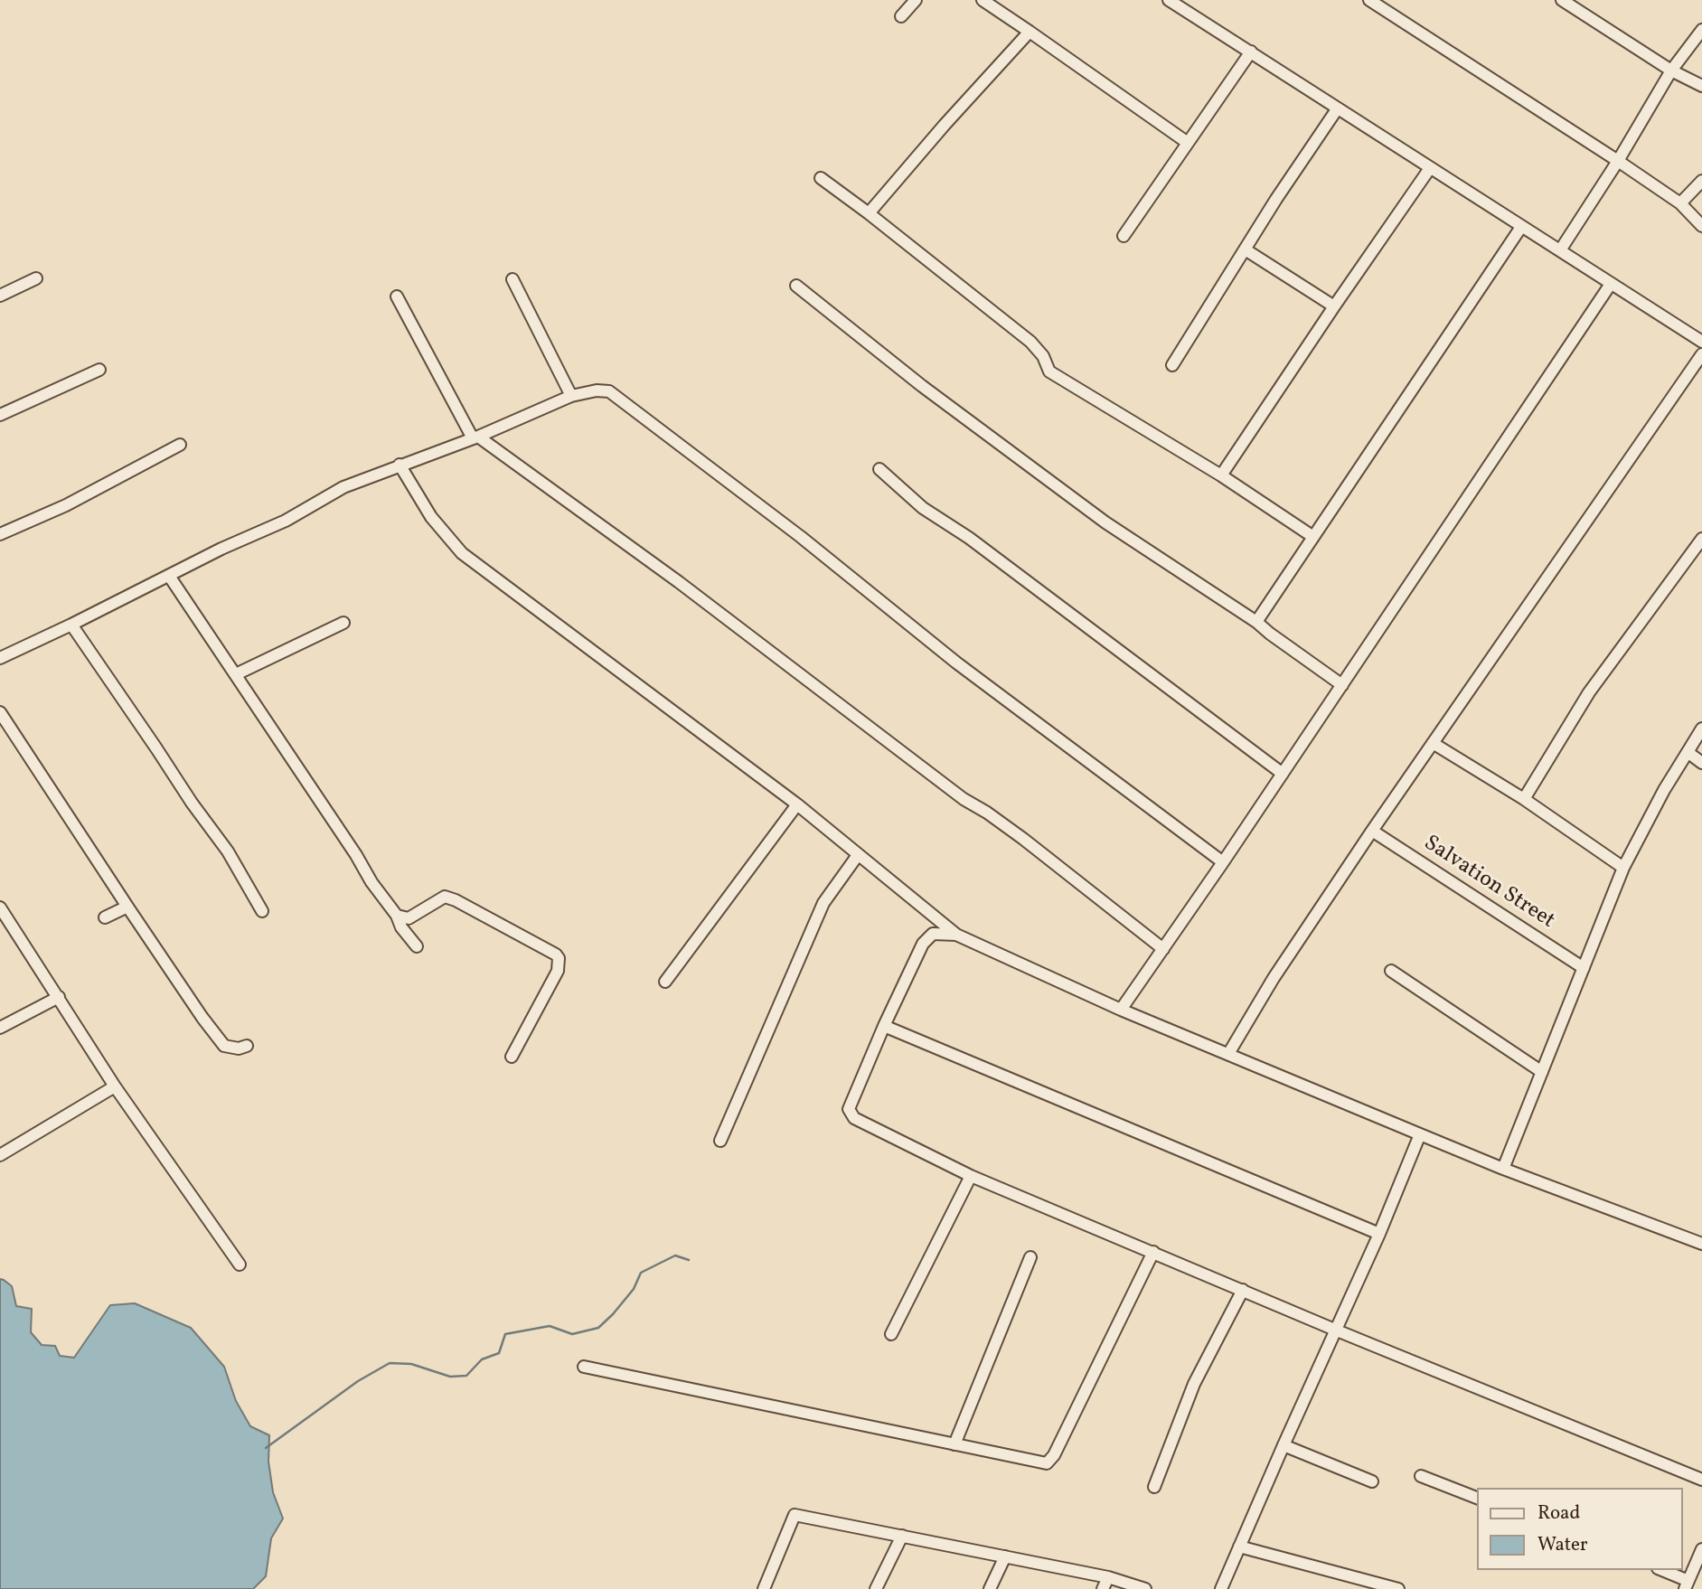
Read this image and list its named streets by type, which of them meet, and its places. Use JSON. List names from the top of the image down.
{
  "streets": {
    "street": ["Salvation Street"]
  },
  "legend": ["Road", "Water"]
}
